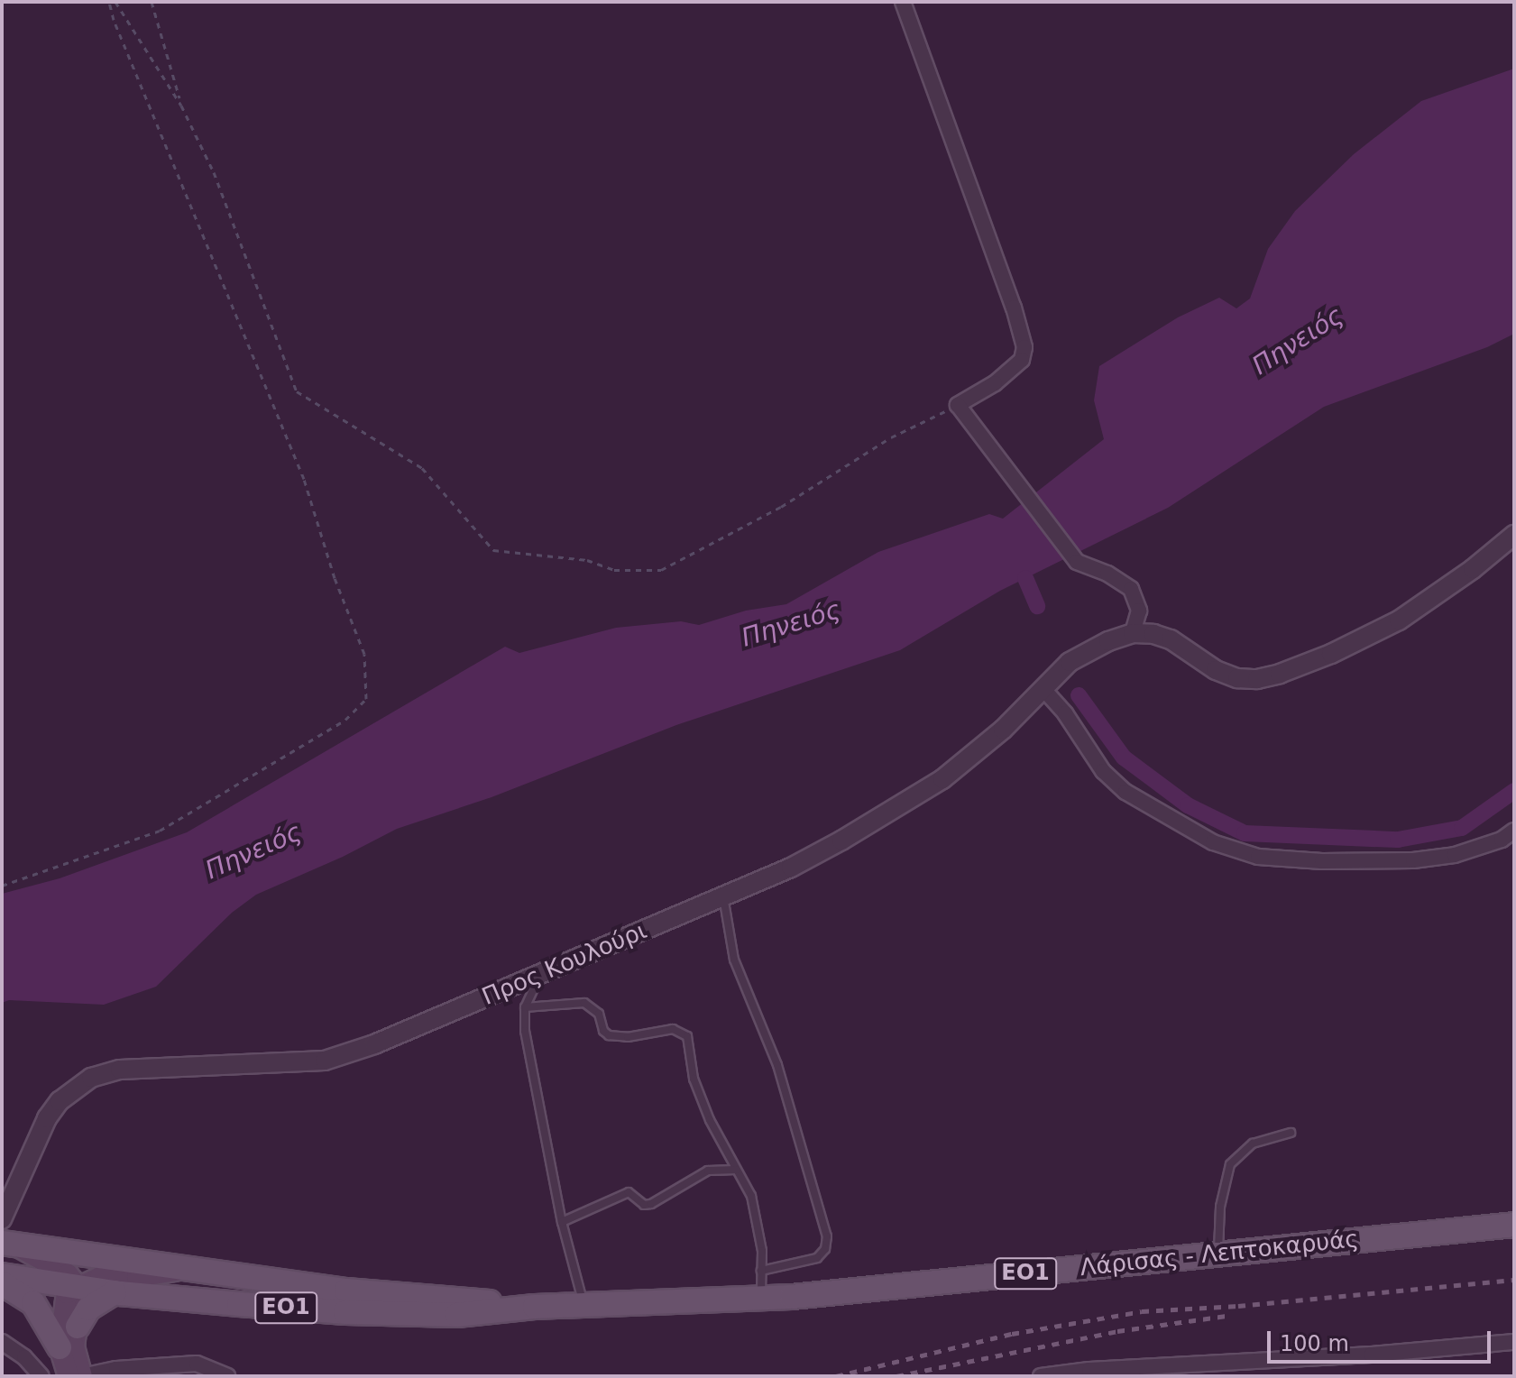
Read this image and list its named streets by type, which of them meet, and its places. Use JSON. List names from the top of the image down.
{
  "streets": {
    "main road": ["Λάρισας - Λεπτοκαρυάς", "ΕΟ1"],
    "street": ["Προς Κουλούρι"]
  },
  "water": ["Πηνειός"],
  "scale_bar": "100 m"
}
